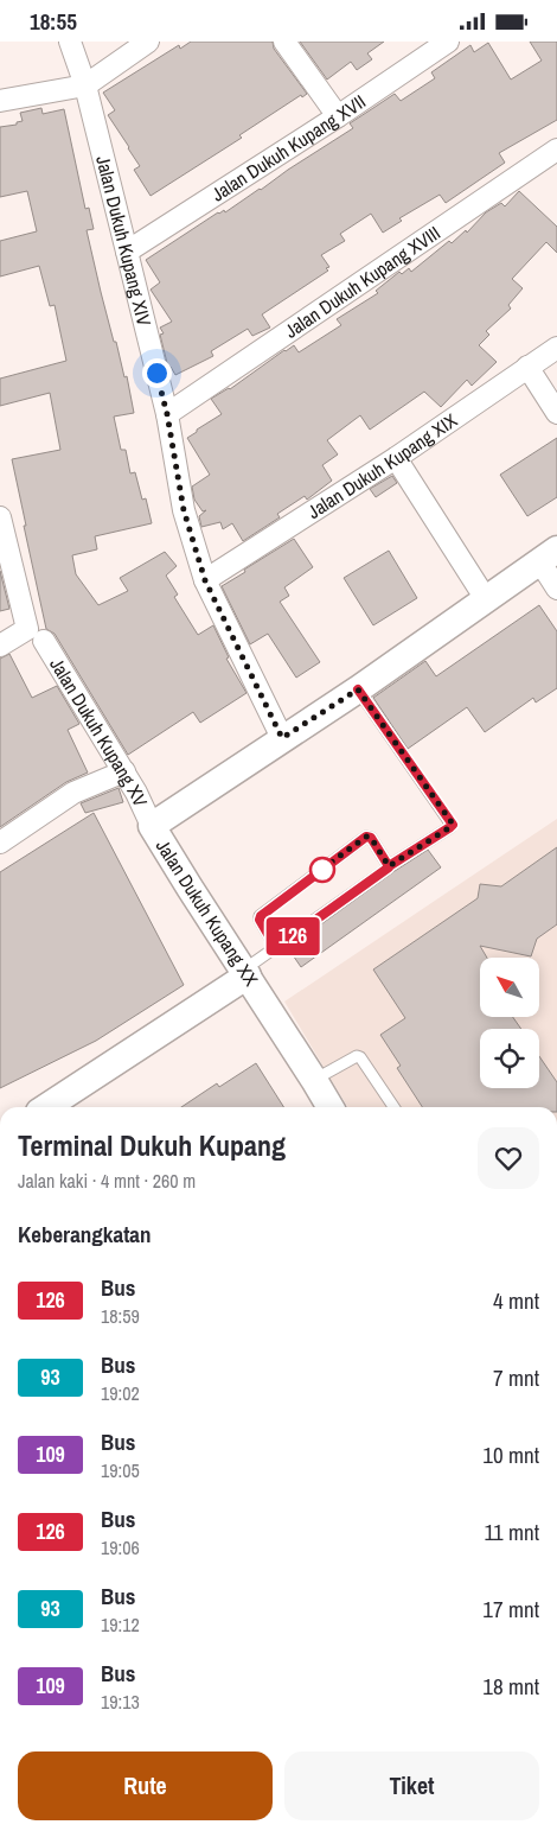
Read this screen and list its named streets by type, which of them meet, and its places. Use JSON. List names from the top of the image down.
{
  "streets": {
    "street": [
      "Jalan Dukuh Kupang XVII",
      "Jalan Dukuh Kupang XIV",
      "Jalan Dukuh Kupang XVIII",
      "Jalan Dukuh Kupang XIX",
      "Jalan Dukuh Kupang XV",
      "Jalan Dukuh Kupang XX"
    ]
  },
  "crossings": [
    ["Jalan Dukuh Kupang XVII", "Jalan Dukuh Kupang XIV"],
    ["Jalan Dukuh Kupang XIV", "Jalan Dukuh Kupang XVIII"],
    ["Jalan Dukuh Kupang XIV", "Jalan Dukuh Kupang XIX"],
    ["Jalan Dukuh Kupang XIV", "Jalan Dukuh Kupang XX"],
    ["Jalan Dukuh Kupang XV", "Jalan Dukuh Kupang XX"]
  ],
  "lines": ["bus line 126"],
  "north": "top left",
  "page": {
    "status": "18:55",
    "on_map": "126",
    "heading": [
      ["Terminal Dukuh Kupang", "Jalan kaki · 4 mnt · 260 m"],
      "Keberangkatan"
    ],
    "list": [
      {
        "mark": "126",
        "name": "Bus",
        "note": "18:59",
        "value": "4 mnt"
      },
      {
        "mark": "93",
        "name": "Bus",
        "note": "19:02",
        "value": "7 mnt"
      },
      {
        "mark": "109",
        "name": "Bus",
        "note": "19:05",
        "value": "10 mnt"
      },
      {
        "mark": "126",
        "name": "Bus",
        "note": "19:06",
        "value": "11 mnt"
      },
      {
        "mark": "93",
        "name": "Bus",
        "note": "19:12",
        "value": "17 mnt"
      },
      {
        "mark": "109",
        "name": "Bus",
        "note": "19:13",
        "value": "18 mnt"
      }
    ],
    "buttons": ["Rute", "Tiket"]
  }
}
